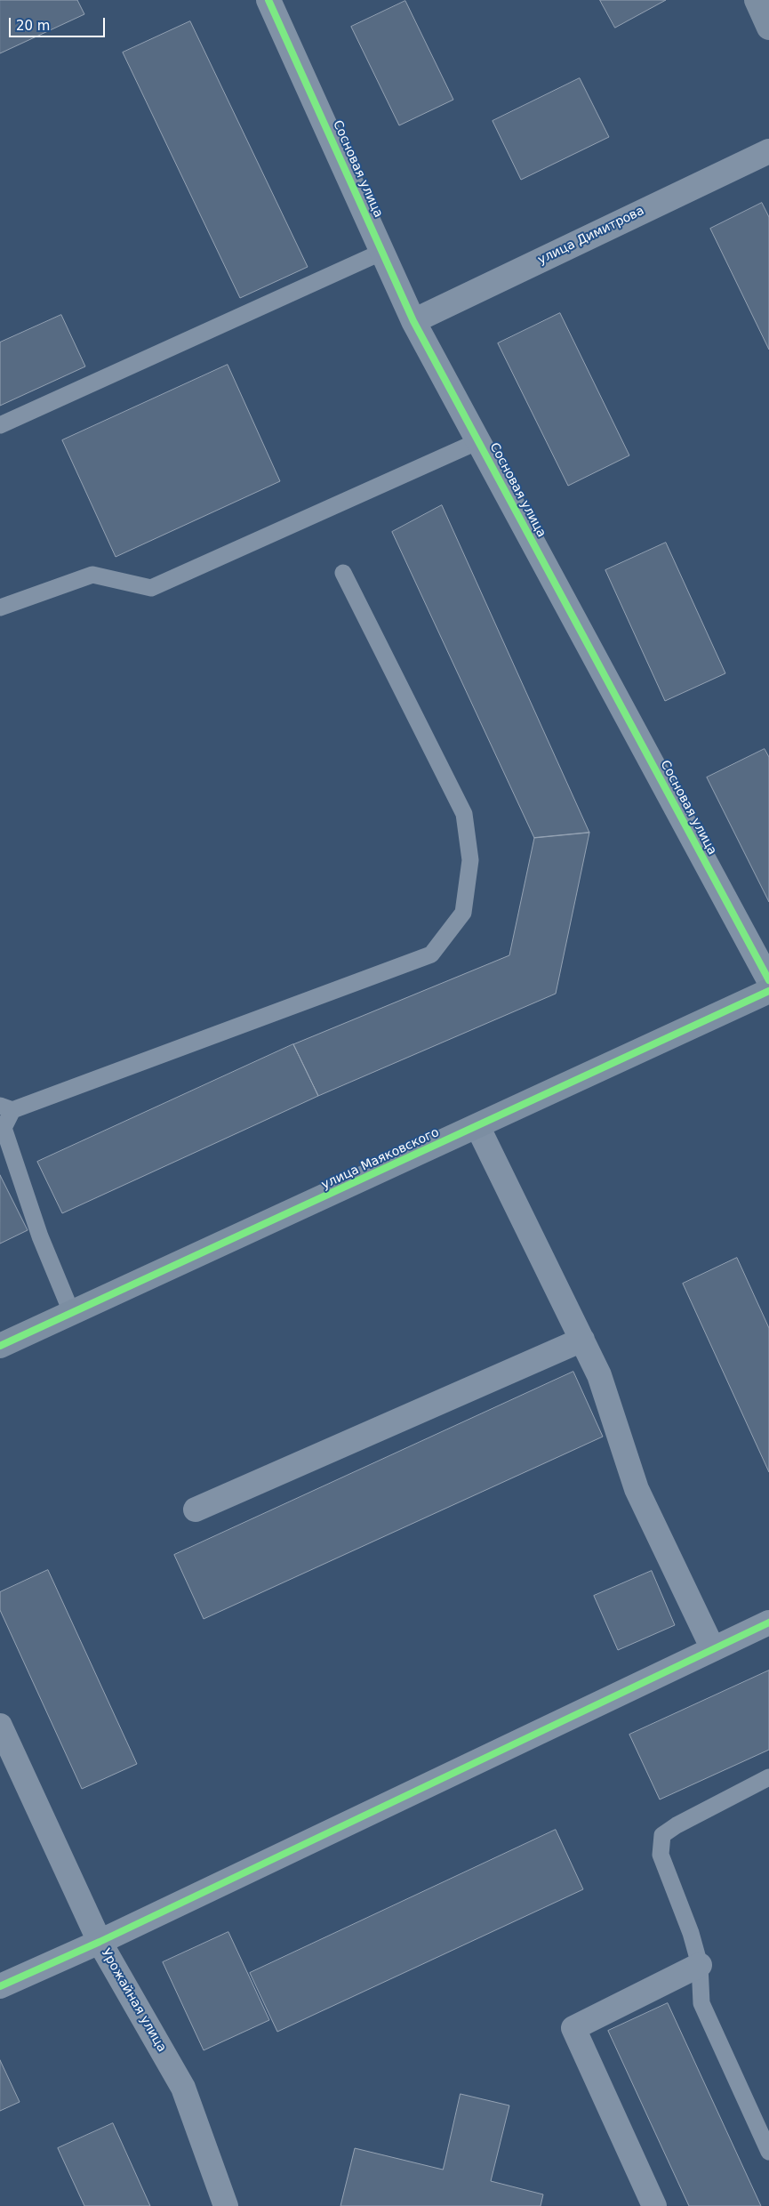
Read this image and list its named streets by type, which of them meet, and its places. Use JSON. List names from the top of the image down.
{
  "streets": {
    "street": [
      "Сосновая улица",
      "улица Димитрова",
      "улица Маяковского",
      "Урожайная улица"
    ]
  },
  "crossings": [
    ["Сосновая улица", "улица Димитрова"]
  ],
  "scale_bar": "20 m"
}
